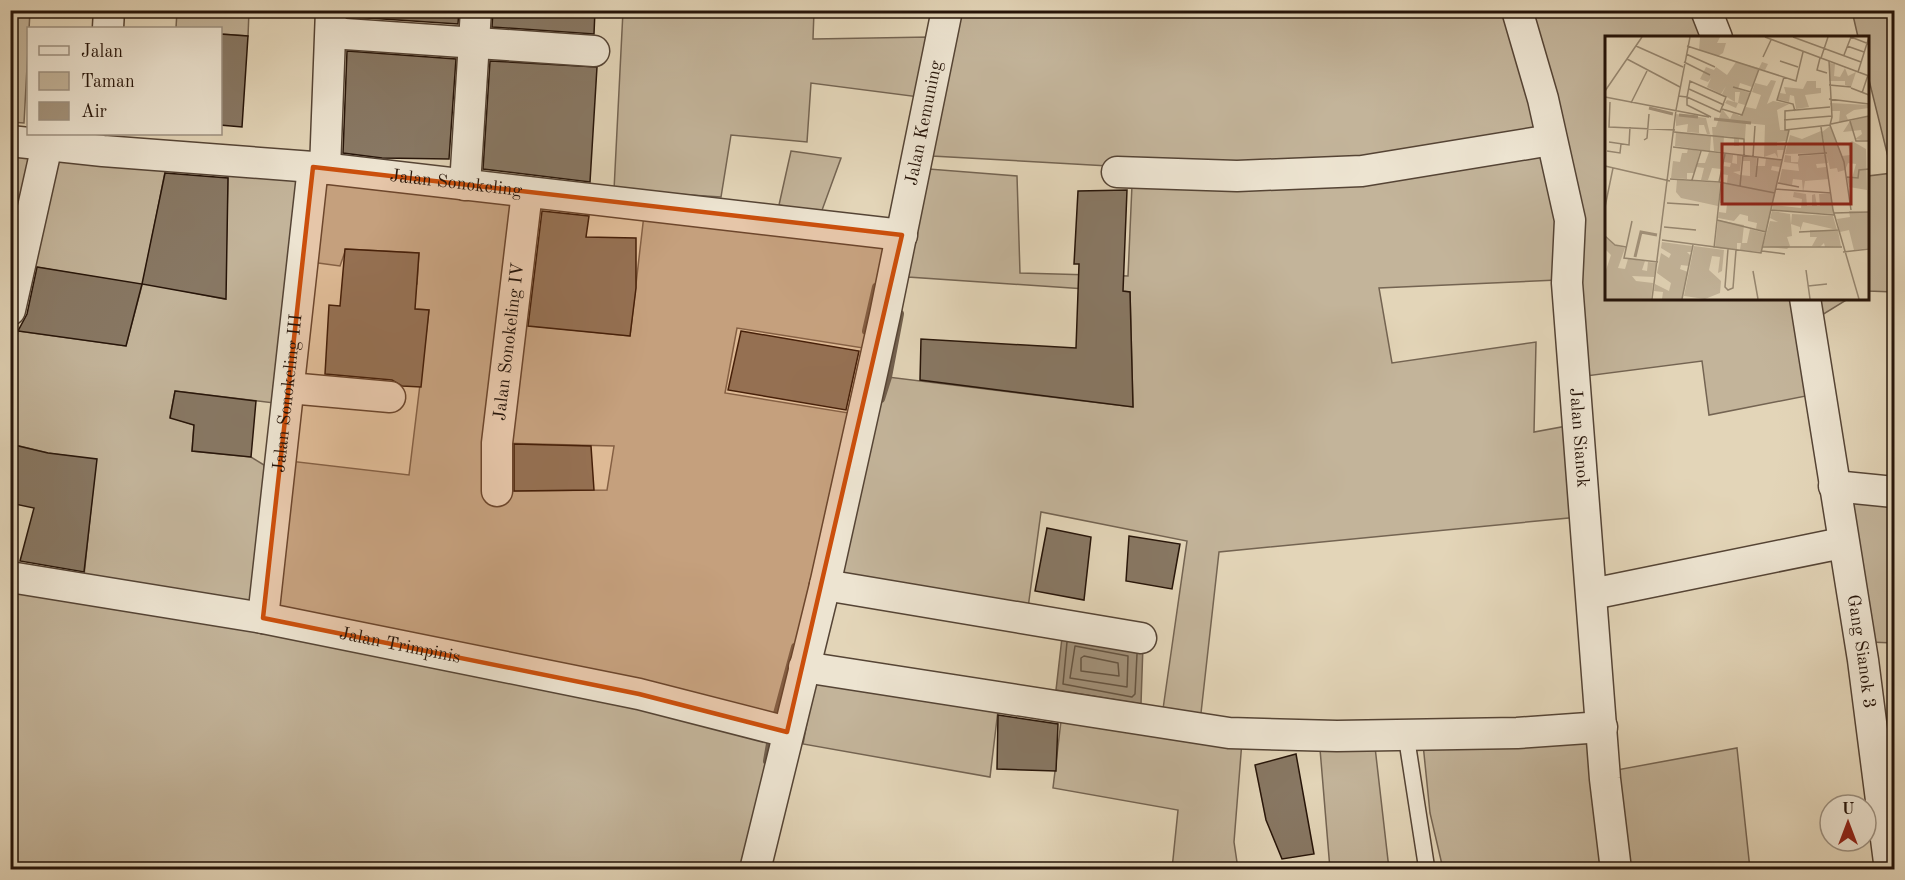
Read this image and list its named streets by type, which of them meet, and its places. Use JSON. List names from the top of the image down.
{
  "streets": {
    "street": [
      "Jalan Kemuning",
      "Jalan Sonokeling",
      "Jalan Sonokeling IV",
      "Jalan Sonokeling III",
      "Jalan Sianok",
      "Jalan Trimpinis",
      "Gang Sianok 3"
    ]
  },
  "crossings": [
    ["Jalan Kemuning", "Jalan Sonokeling"],
    ["Jalan Kemuning", "Jalan Trimpinis"],
    ["Jalan Sonokeling", "Jalan Sonokeling IV"],
    ["Jalan Sonokeling", "Jalan Sonokeling III"],
    ["Jalan Sonokeling III", "Jalan Trimpinis"]
  ],
  "legend": ["Jalan", "Taman", "Air"],
  "north": "top"
}
